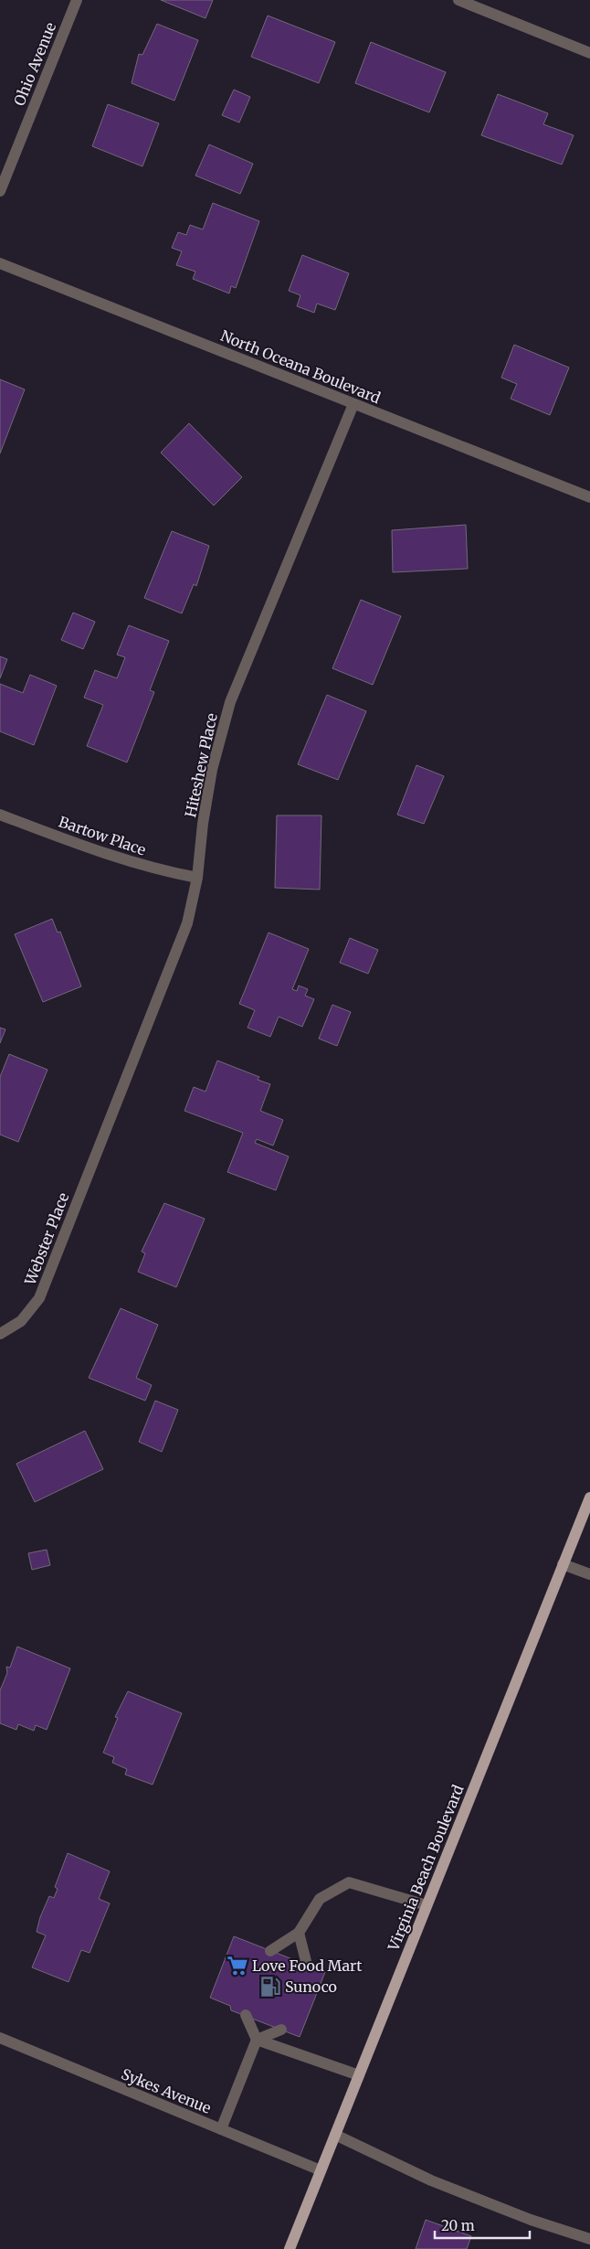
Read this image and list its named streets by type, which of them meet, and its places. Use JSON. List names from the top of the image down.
{
  "streets": {
    "main road": ["Virginia Beach Boulevard"],
    "street": [
      "Ohio Avenue",
      "North Oceana Boulevard",
      "Hiteshew Place",
      "Bartow Place",
      "Webster Place",
      "Sykes Avenue"
    ]
  },
  "crossings": [
    ["North Oceana Boulevard", "Hiteshew Place"],
    ["Hiteshew Place", "Bartow Place"],
    ["Hiteshew Place", "Webster Place"],
    ["Virginia Beach Boulevard", "Sykes Avenue"]
  ],
  "places": {
    "supermarket": ["Love Food Mart"],
    "fuel station": ["Sunoco"]
  },
  "scale_bar": "20 m"
}
